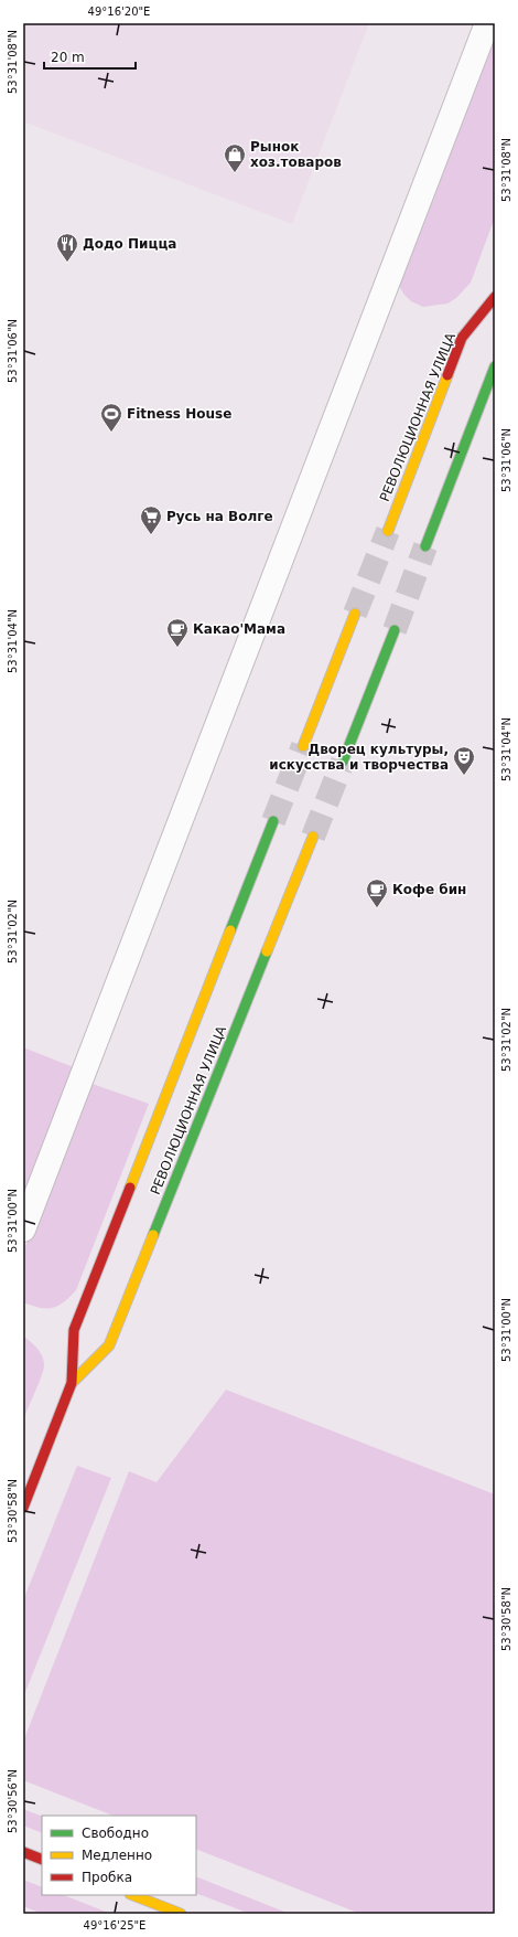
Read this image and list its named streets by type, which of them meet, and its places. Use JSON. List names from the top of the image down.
{
  "streets": {
    "main road": ["РЕВОЛЮЦИОННАЯ УЛИЦА"]
  },
  "places": {
    "shop": ["Рынок хоз.товаров"],
    "restaurant": ["Додо Пицца"],
    "sports": ["Fitness House"],
    "supermarket": ["Русь на Волге"],
    "cafe": ["Какао'Мама", "Кофе бин"],
    "theatre": ["Дворец культуры, искусства и творчества"]
  },
  "legend": ["Свободно", "Медленно", "Пробка"],
  "scale_bar": "20 m",
  "coordinates": [
    "49°16'20\"E",
    "53°31'08\"N",
    "53°31'06\"N",
    "53°31'04\"N",
    "53°31'02\"N",
    "53°31'00\"N",
    "53°30'58\"N",
    "53°30'56\"N",
    "49°16'25\"E"
  ]
}
